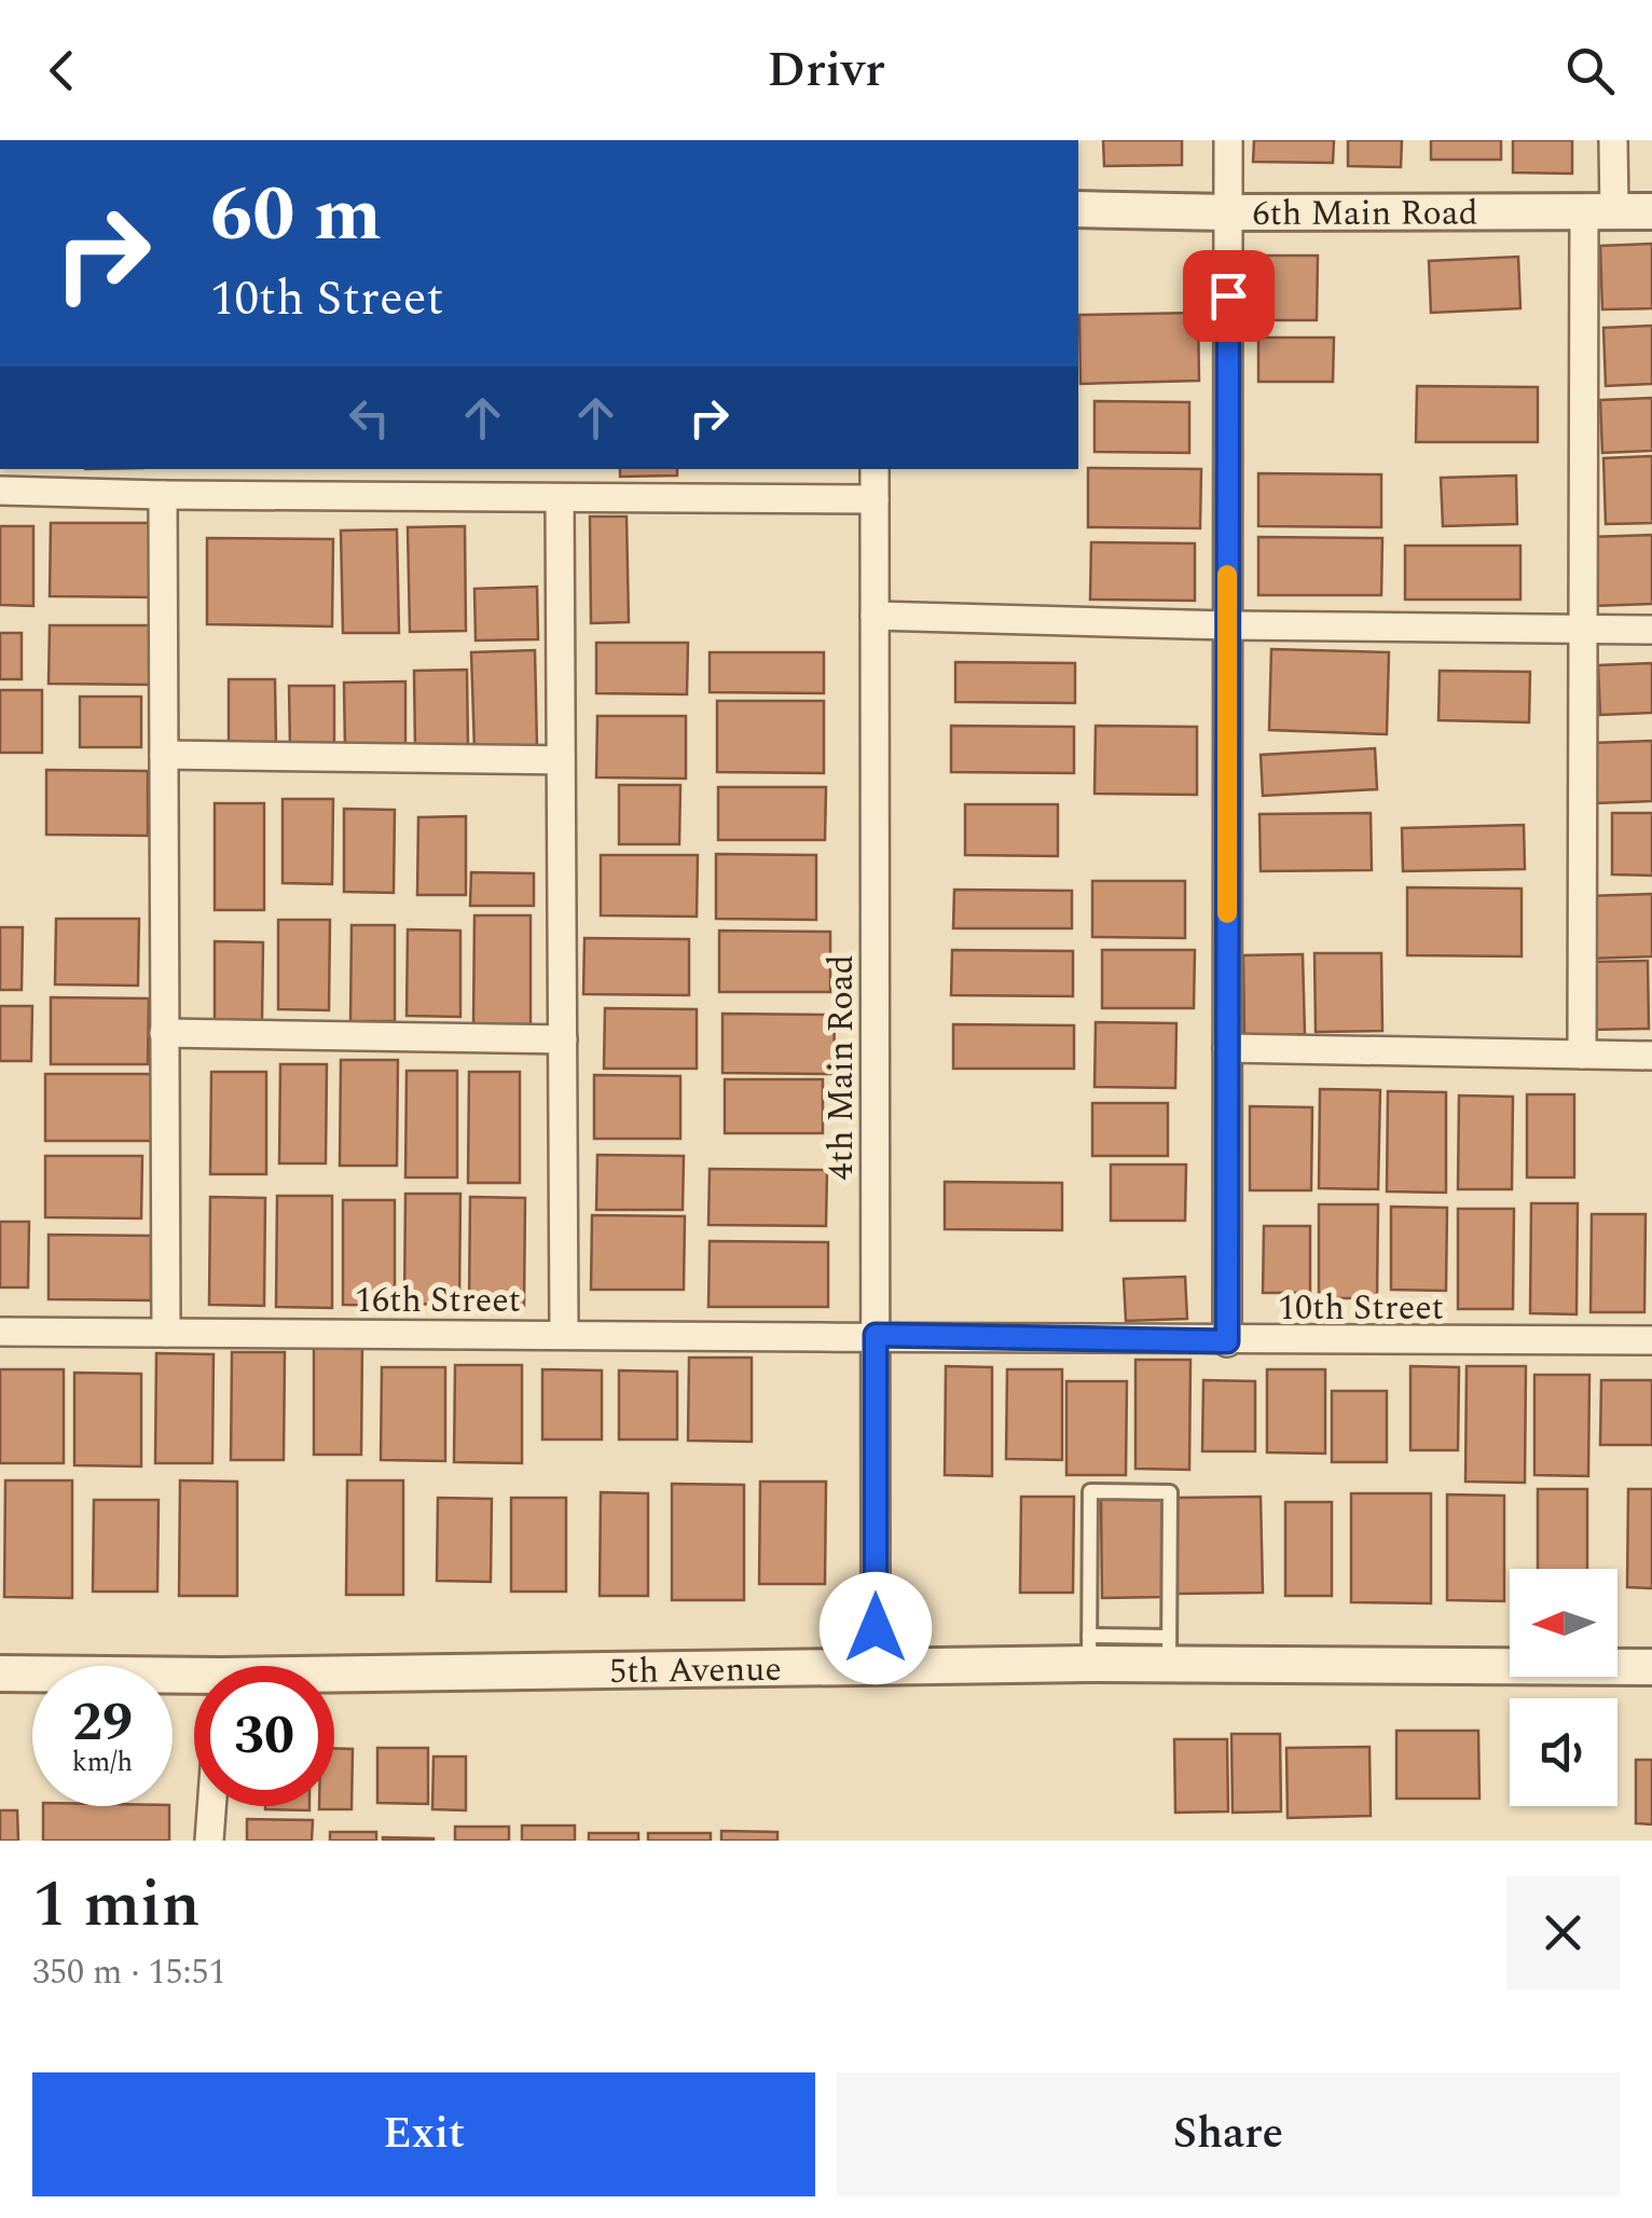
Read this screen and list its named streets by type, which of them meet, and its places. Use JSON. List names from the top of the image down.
{
  "streets": {
    "street": [
      "6th Main Road",
      "4th Main Road",
      "16th Street",
      "10th Street",
      "5th Avenue"
    ]
  },
  "crossings": [
    ["4th Main Road", "16th Street"],
    ["4th Main Road", "10th Street"],
    ["4th Main Road", "5th Avenue"],
    ["16th Street", "10th Street"]
  ],
  "north": "left",
  "page": {
    "header": "Drivr",
    "turn": ["60 m", "10th Street"],
    "speed": "29 km/h",
    "limit": "30",
    "heading": ["1 min", "350 m · 15:51"],
    "buttons": ["Exit", "Share"]
  }
}
